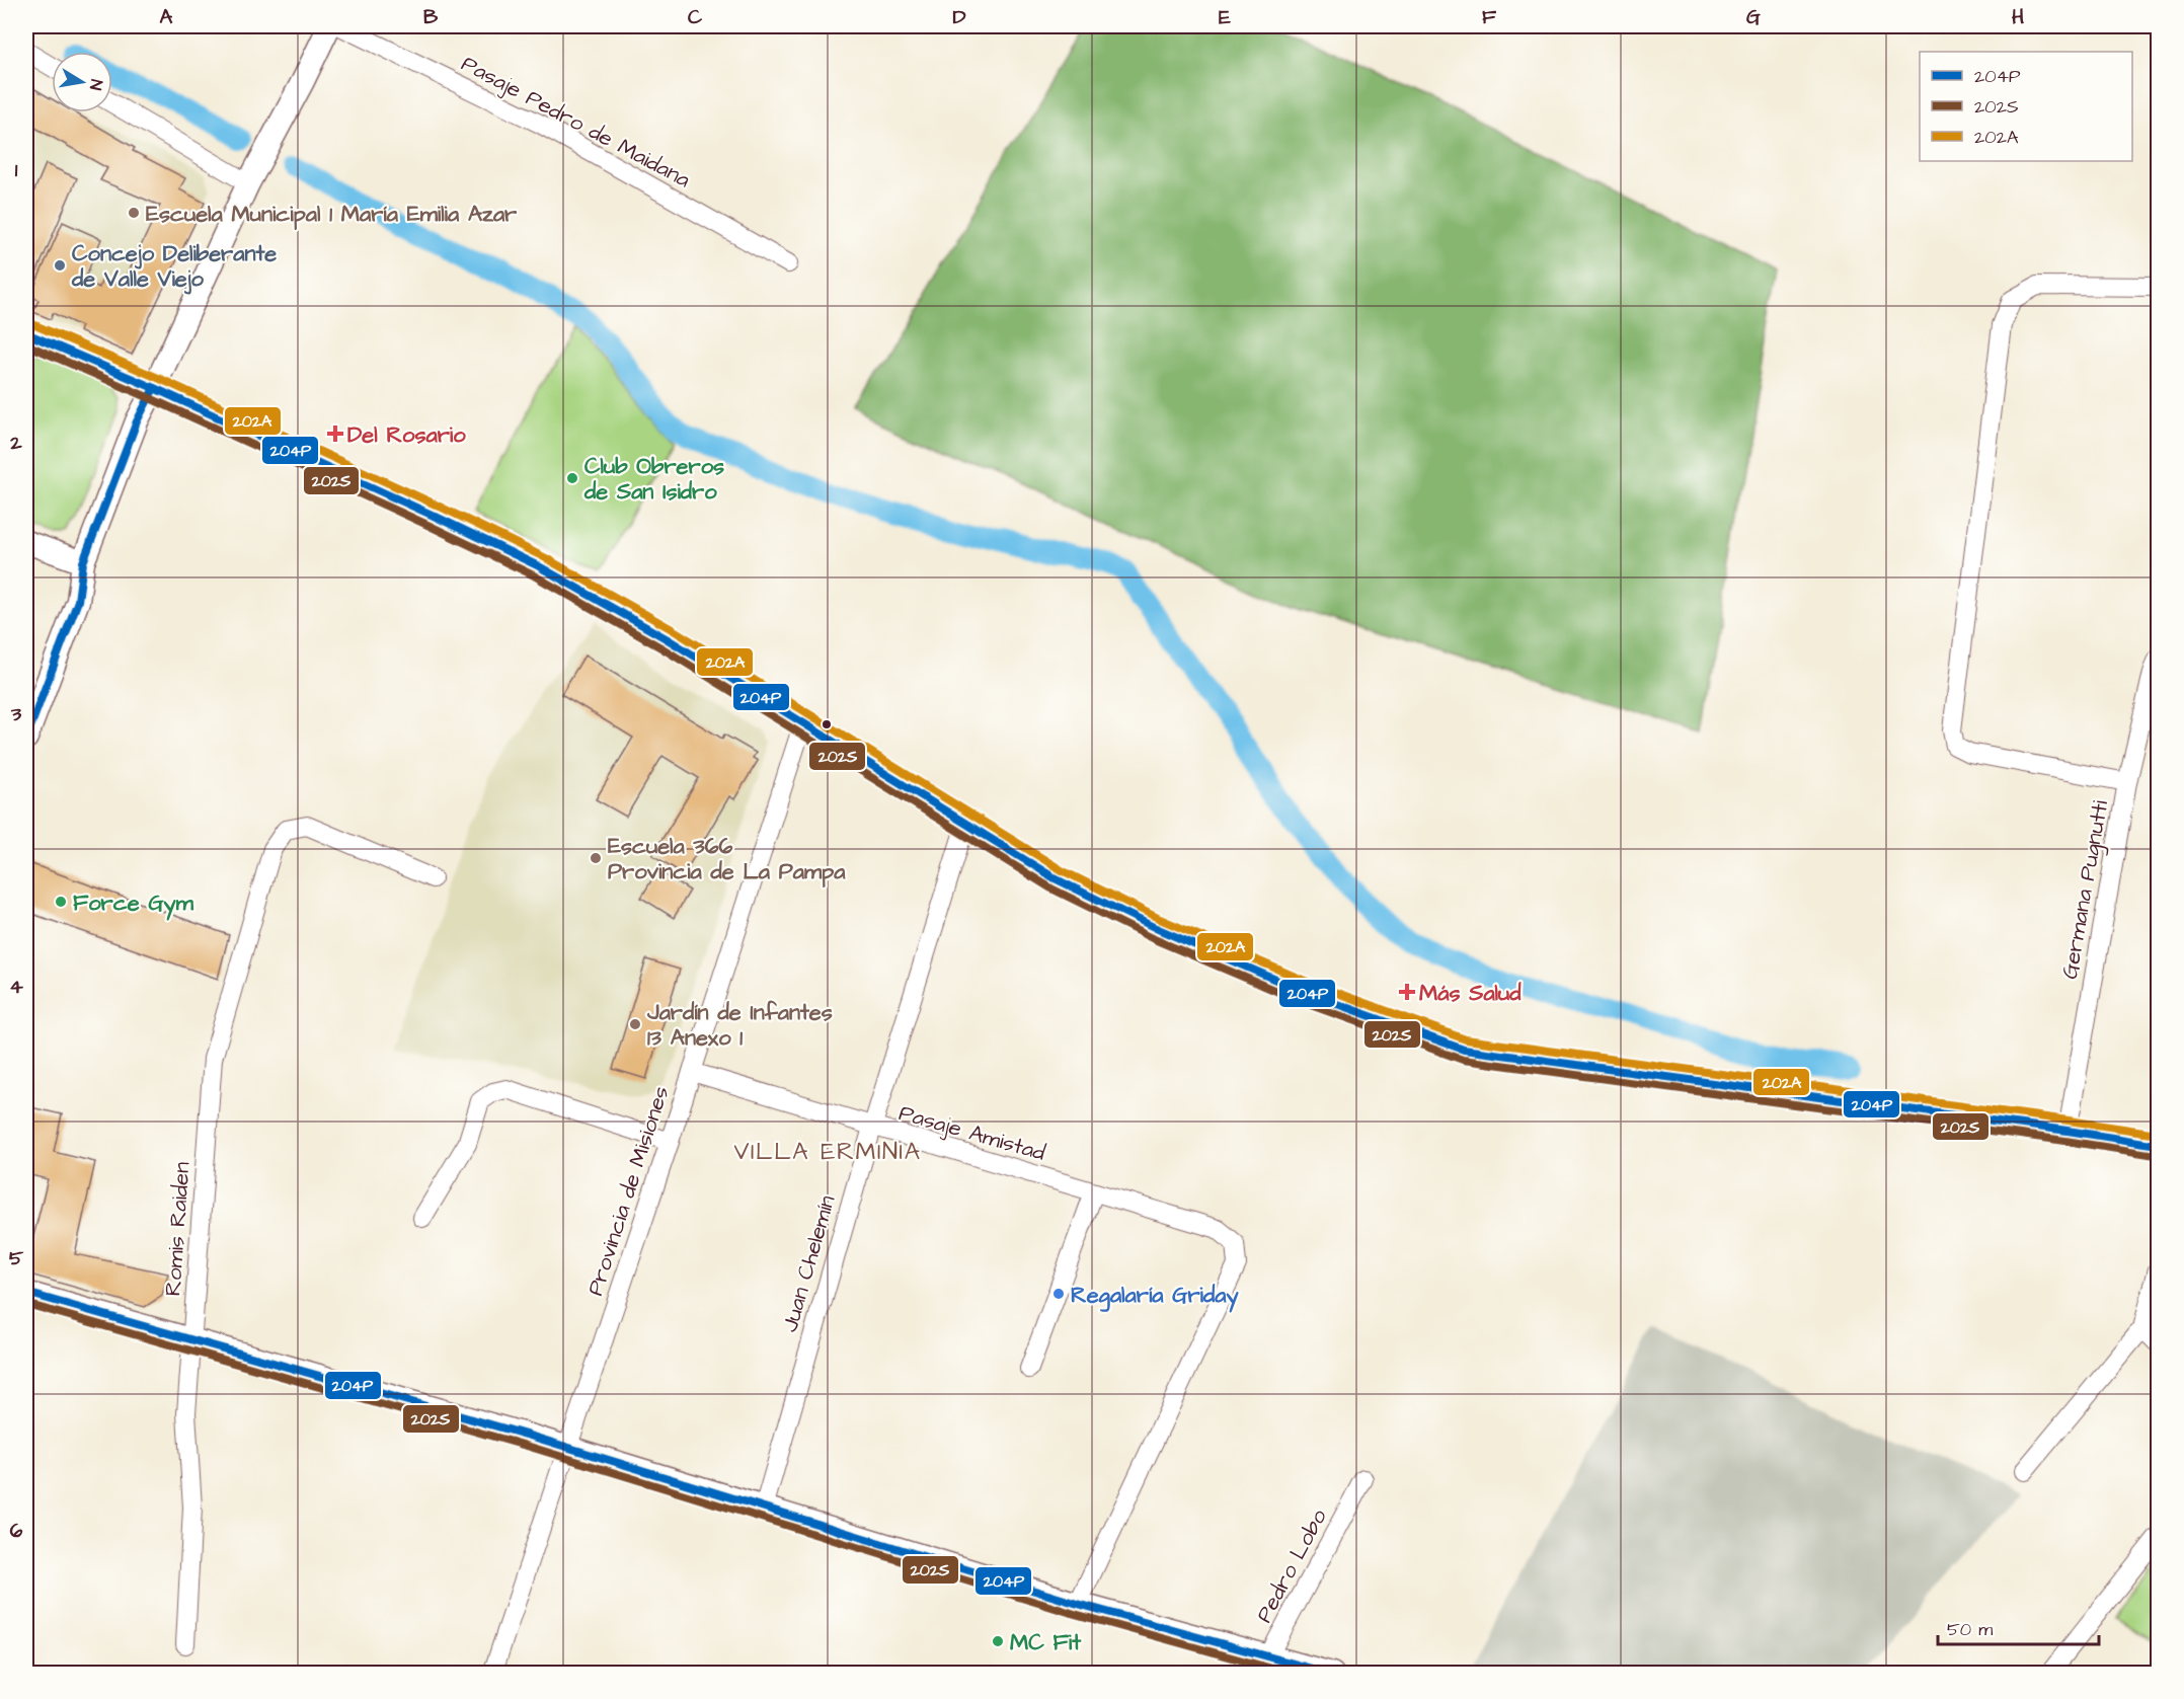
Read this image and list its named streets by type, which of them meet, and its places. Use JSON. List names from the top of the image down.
{
  "streets": {
    "street": [
      "Pasaje Pedro de Maidana",
      "Germana Pugnutti",
      "Pasaje Amistad",
      "Provincia de Misiones",
      "Romis Raiden",
      "Juan Chelemín",
      "Pedro Lobo"
    ]
  },
  "crossings": [
    ["Pasaje Amistad", "Provincia de Misiones"],
    ["Pasaje Amistad", "Juan Chelemín"]
  ],
  "districts": ["VILLA ERMINIA"],
  "places": {
    "other": [
      "Escuela Municipal 1 María Emilia Azar",
      "Concejo Deliberante de Valle Viejo",
      "Club Obreros de San Isidro",
      "Escuela 366 Provincia de La Pampa",
      "Force Gym",
      "Jardín de Infantes 13 Anexo 1",
      "Regalaría Griday",
      "MC Fit"
    ],
    "health": ["Del Rosario", "Más Salud"]
  },
  "lines": ["transit line 202A", "transit line 204P", "transit line 202S"],
  "legend": ["204P", "202S", "202A"],
  "scale_bar": "50 m",
  "north": "right",
  "grid": {
    "columns": [
      "A",
      "B",
      "C",
      "D",
      "E",
      "F",
      "G",
      "H"
    ],
    "rows": [
      "1",
      "2",
      "3",
      "4",
      "5",
      "6"
    ]
  }
}
